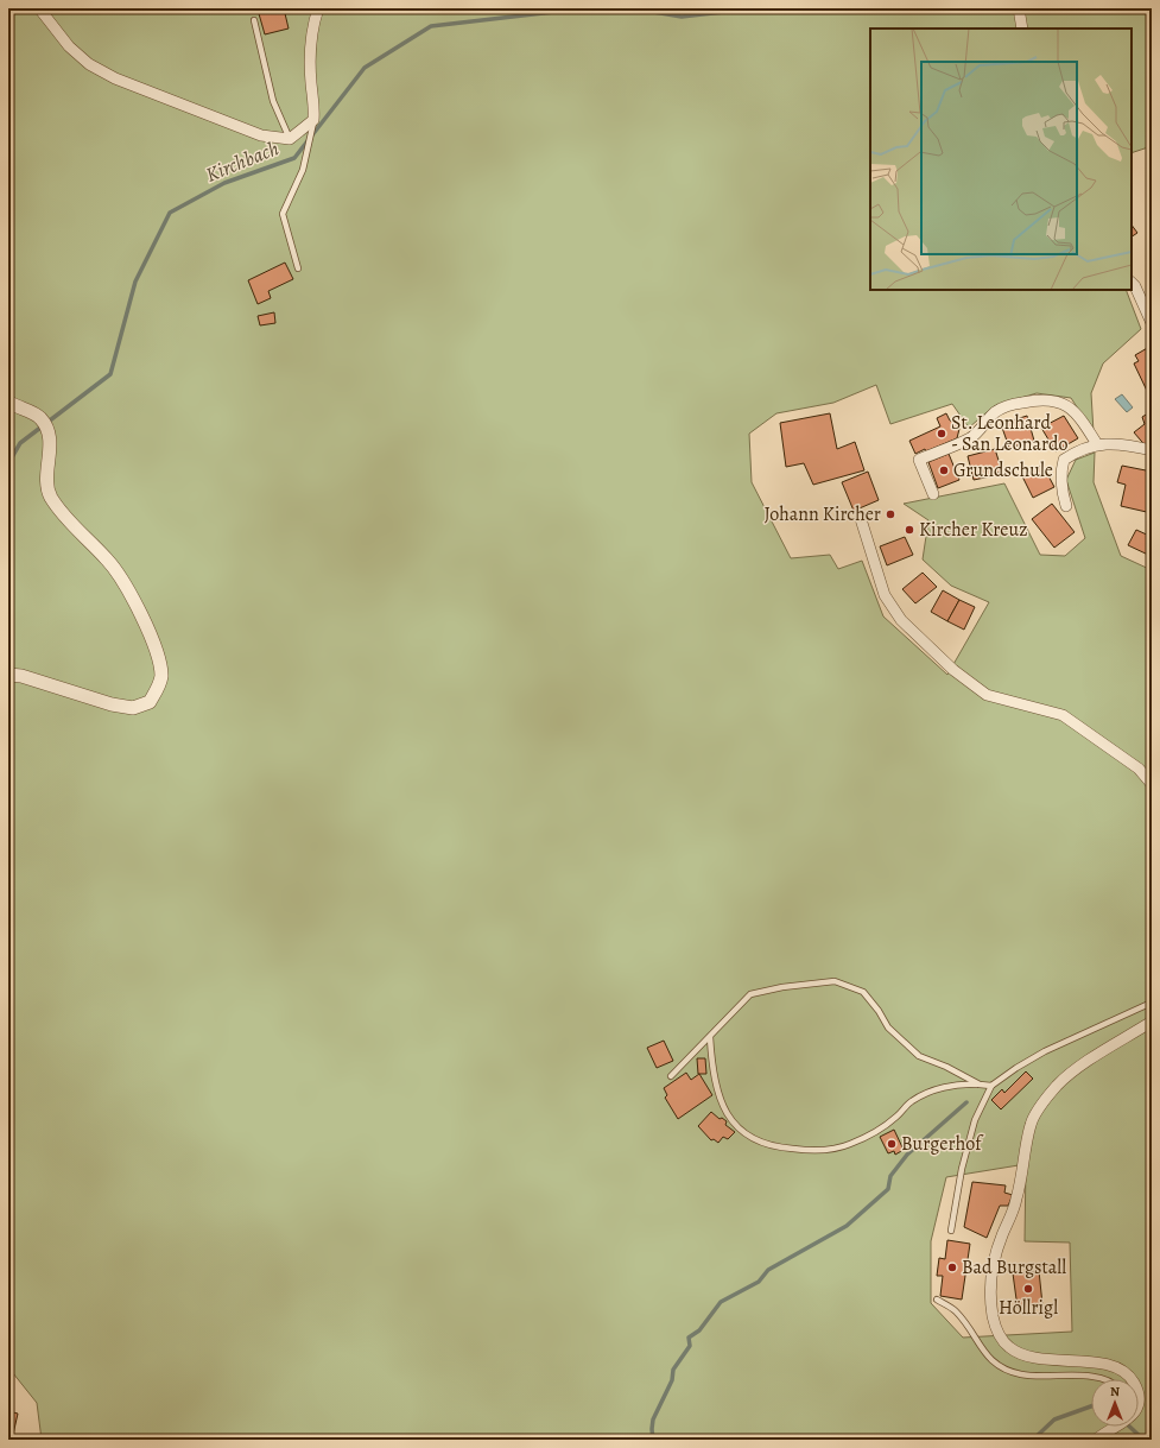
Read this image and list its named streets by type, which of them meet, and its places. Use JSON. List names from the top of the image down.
{
  "water": ["Kirchbach"],
  "places": [
    "St. Leonhard - San Leonardo",
    "Grundschule",
    "Johann Kircher",
    "Kircher Kreuz",
    "Burgerhof",
    "Bad Burgstall",
    "Höllrigl"
  ],
  "north": "top"
}
